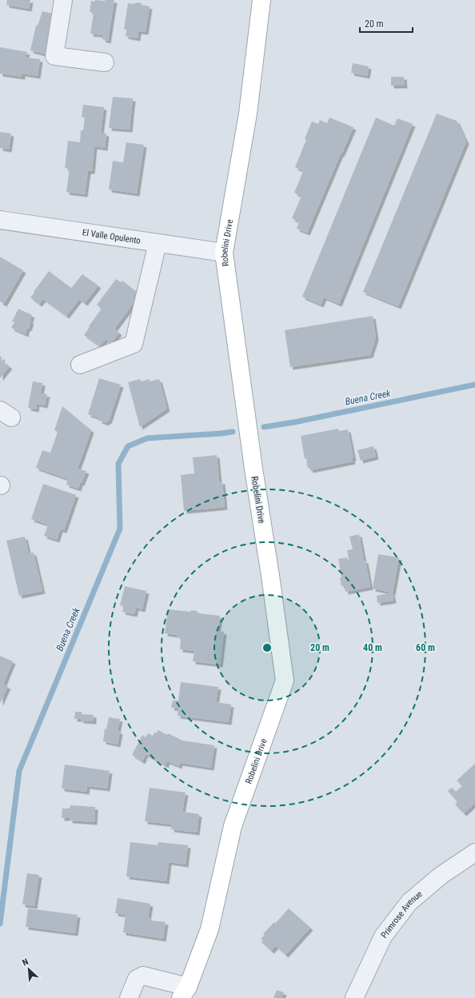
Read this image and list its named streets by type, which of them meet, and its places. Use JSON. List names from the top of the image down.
{
  "streets": {
    "main road": ["Robelini Drive"],
    "street": ["El Valle Opulento", "Primrose Avenue"]
  },
  "crossings": [
    ["El Valle Opulento", "Robelini Drive"]
  ],
  "water": ["Buena Creek"],
  "scale_bar": "20 m",
  "north": "top left",
  "rings": ["20 m", "40 m", "60 m"]
}
